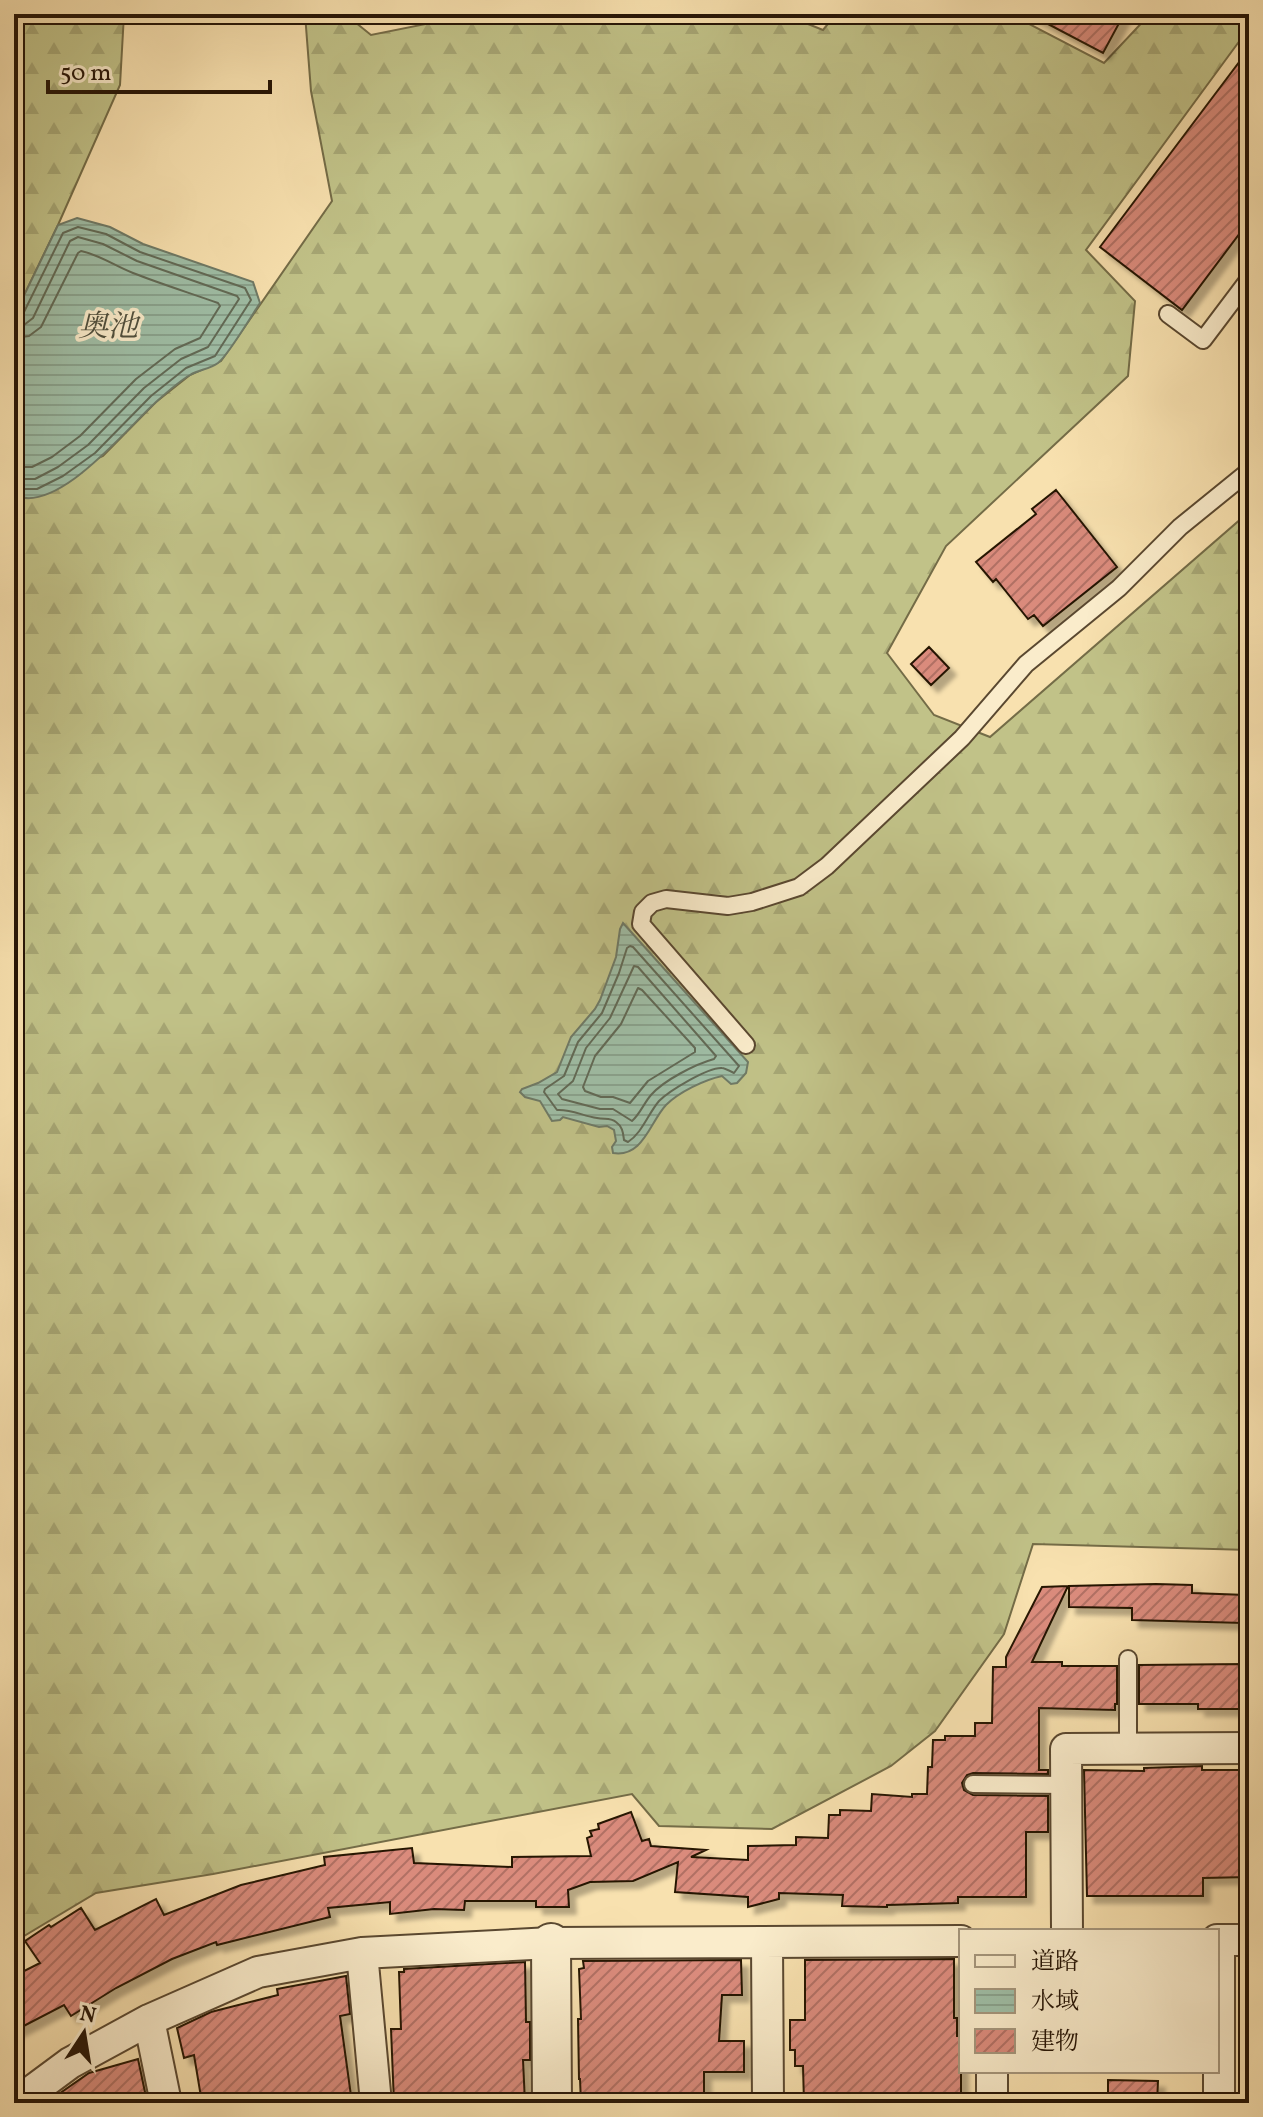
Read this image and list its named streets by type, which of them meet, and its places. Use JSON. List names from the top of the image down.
{
  "water": ["奥池"],
  "legend": ["道路", "水域", "建物"],
  "scale_bar": "50 m",
  "north": "top"
}
